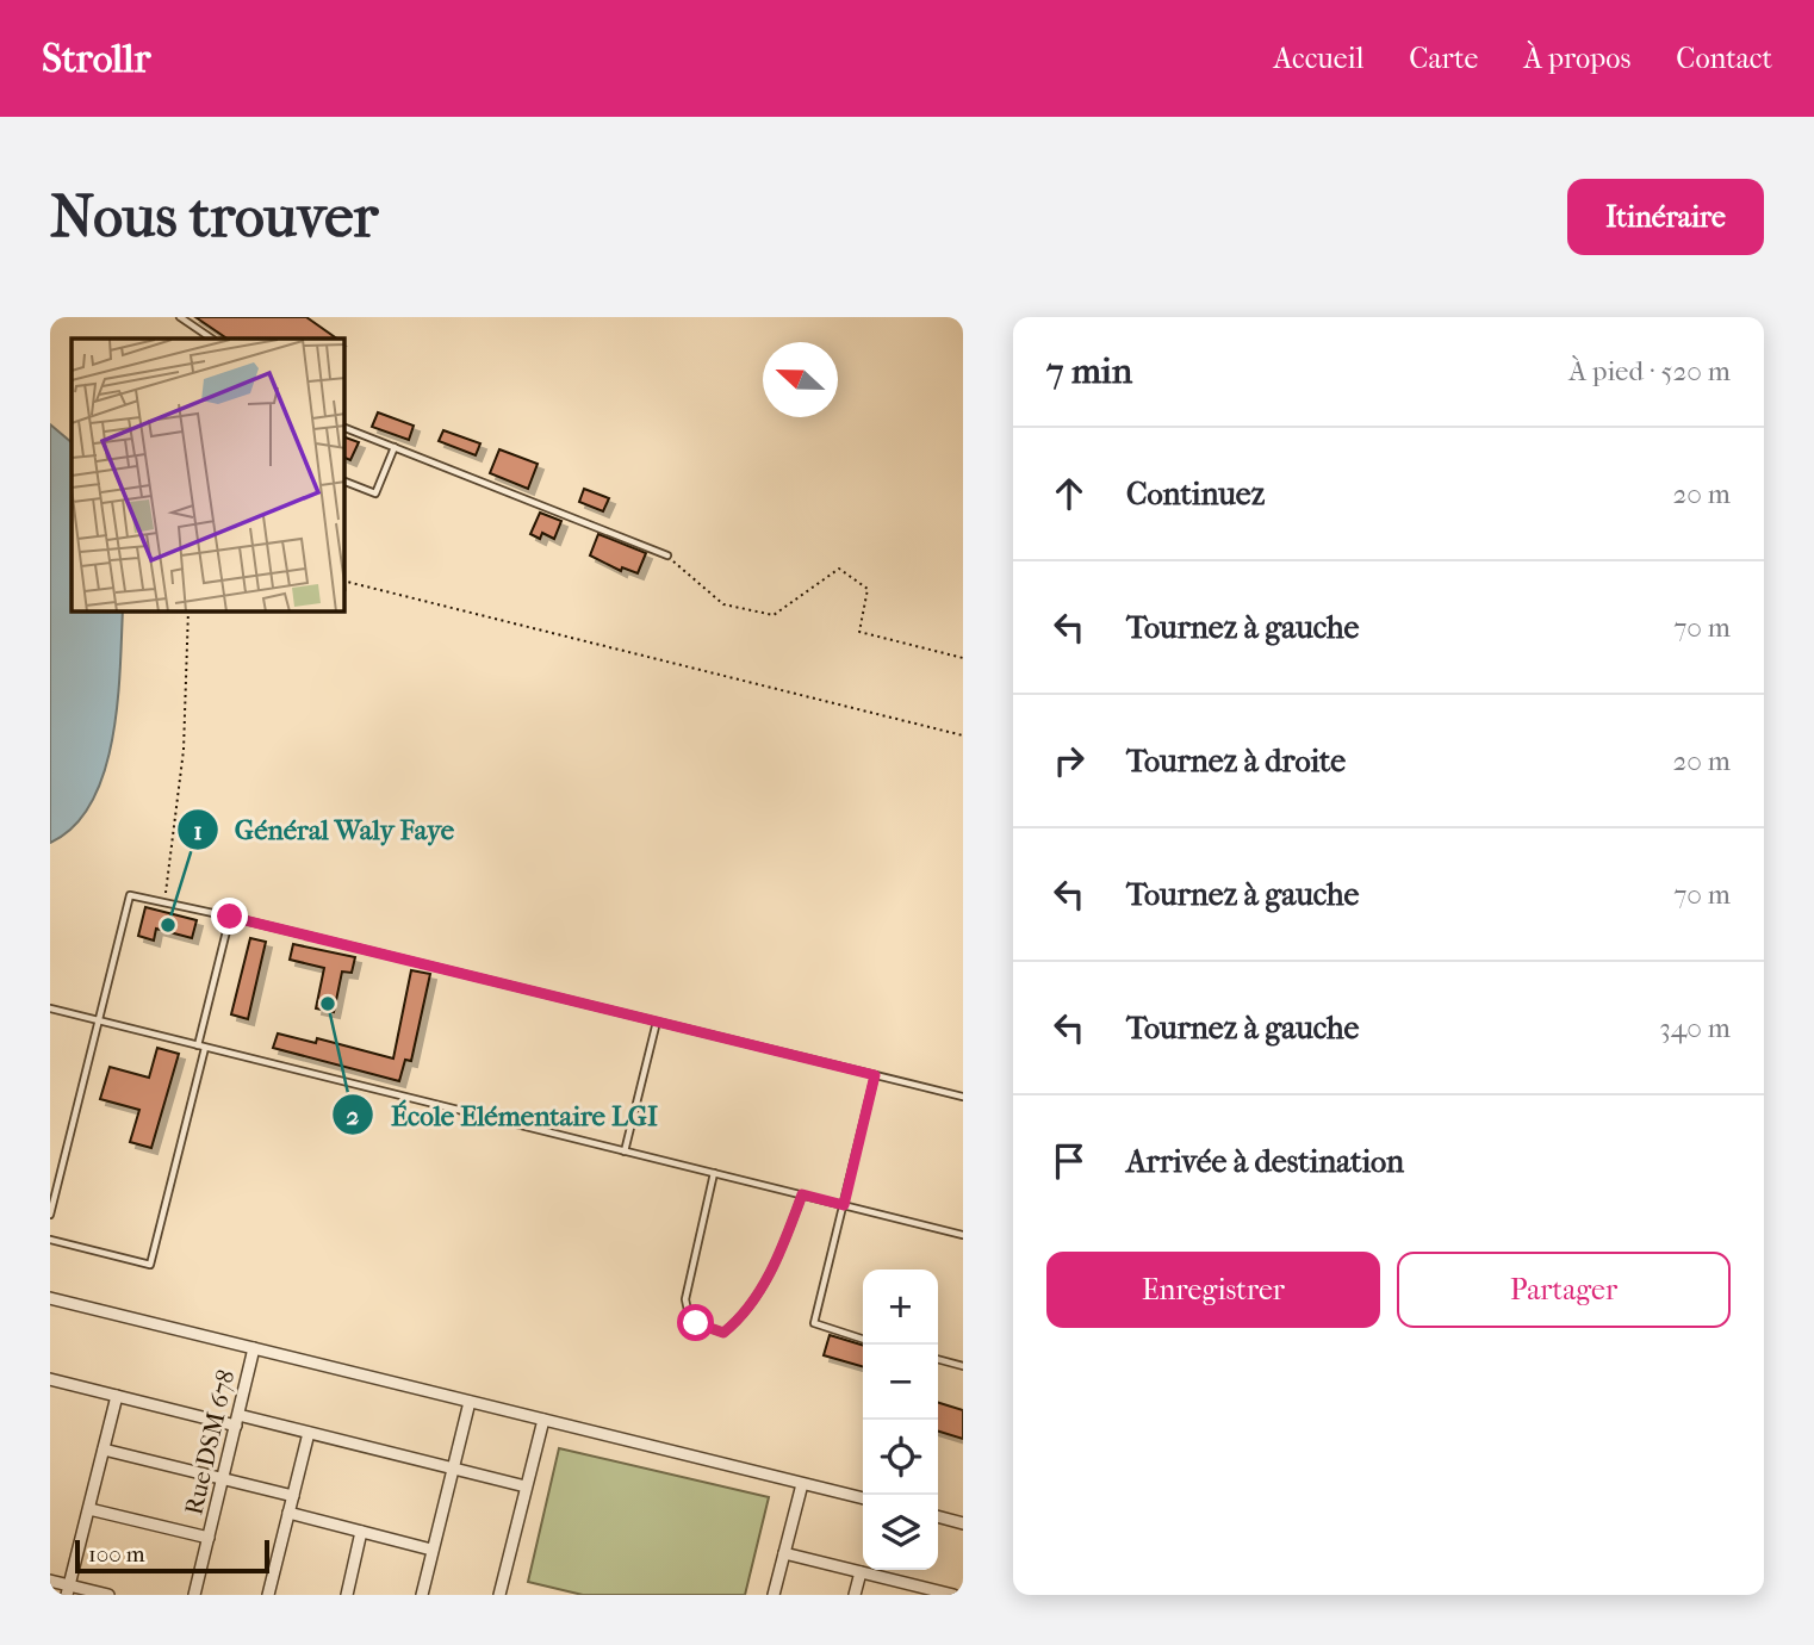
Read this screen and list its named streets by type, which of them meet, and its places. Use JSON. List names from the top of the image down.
{
  "streets": {
    "street": ["Rue DSM 678"]
  },
  "places": ["Général Waly Faye", "École Elémentaire LGI"],
  "scale_bar": "100 m",
  "north": "left",
  "page": {
    "header": "Strollr",
    "nav": [
      "Accueil",
      "Carte",
      "À propos",
      "Contact"
    ],
    "buttons": [
      "Itinéraire",
      ["Enregistrer", "Partager"]
    ],
    "title": "Nous trouver",
    "heading": ["7 min", "À pied · 520 m"],
    "list": [
      ["Continuez", "20 m"],
      ["Tournez à gauche", "70 m"],
      ["Tournez à droite", "20 m"],
      ["Tournez à gauche", "70 m"],
      ["Tournez à gauche", "340 m"],
      "Arrivée à destination"
    ],
    "map_buttons": ["+", "−"],
    "scale": "100 m"
  }
}
